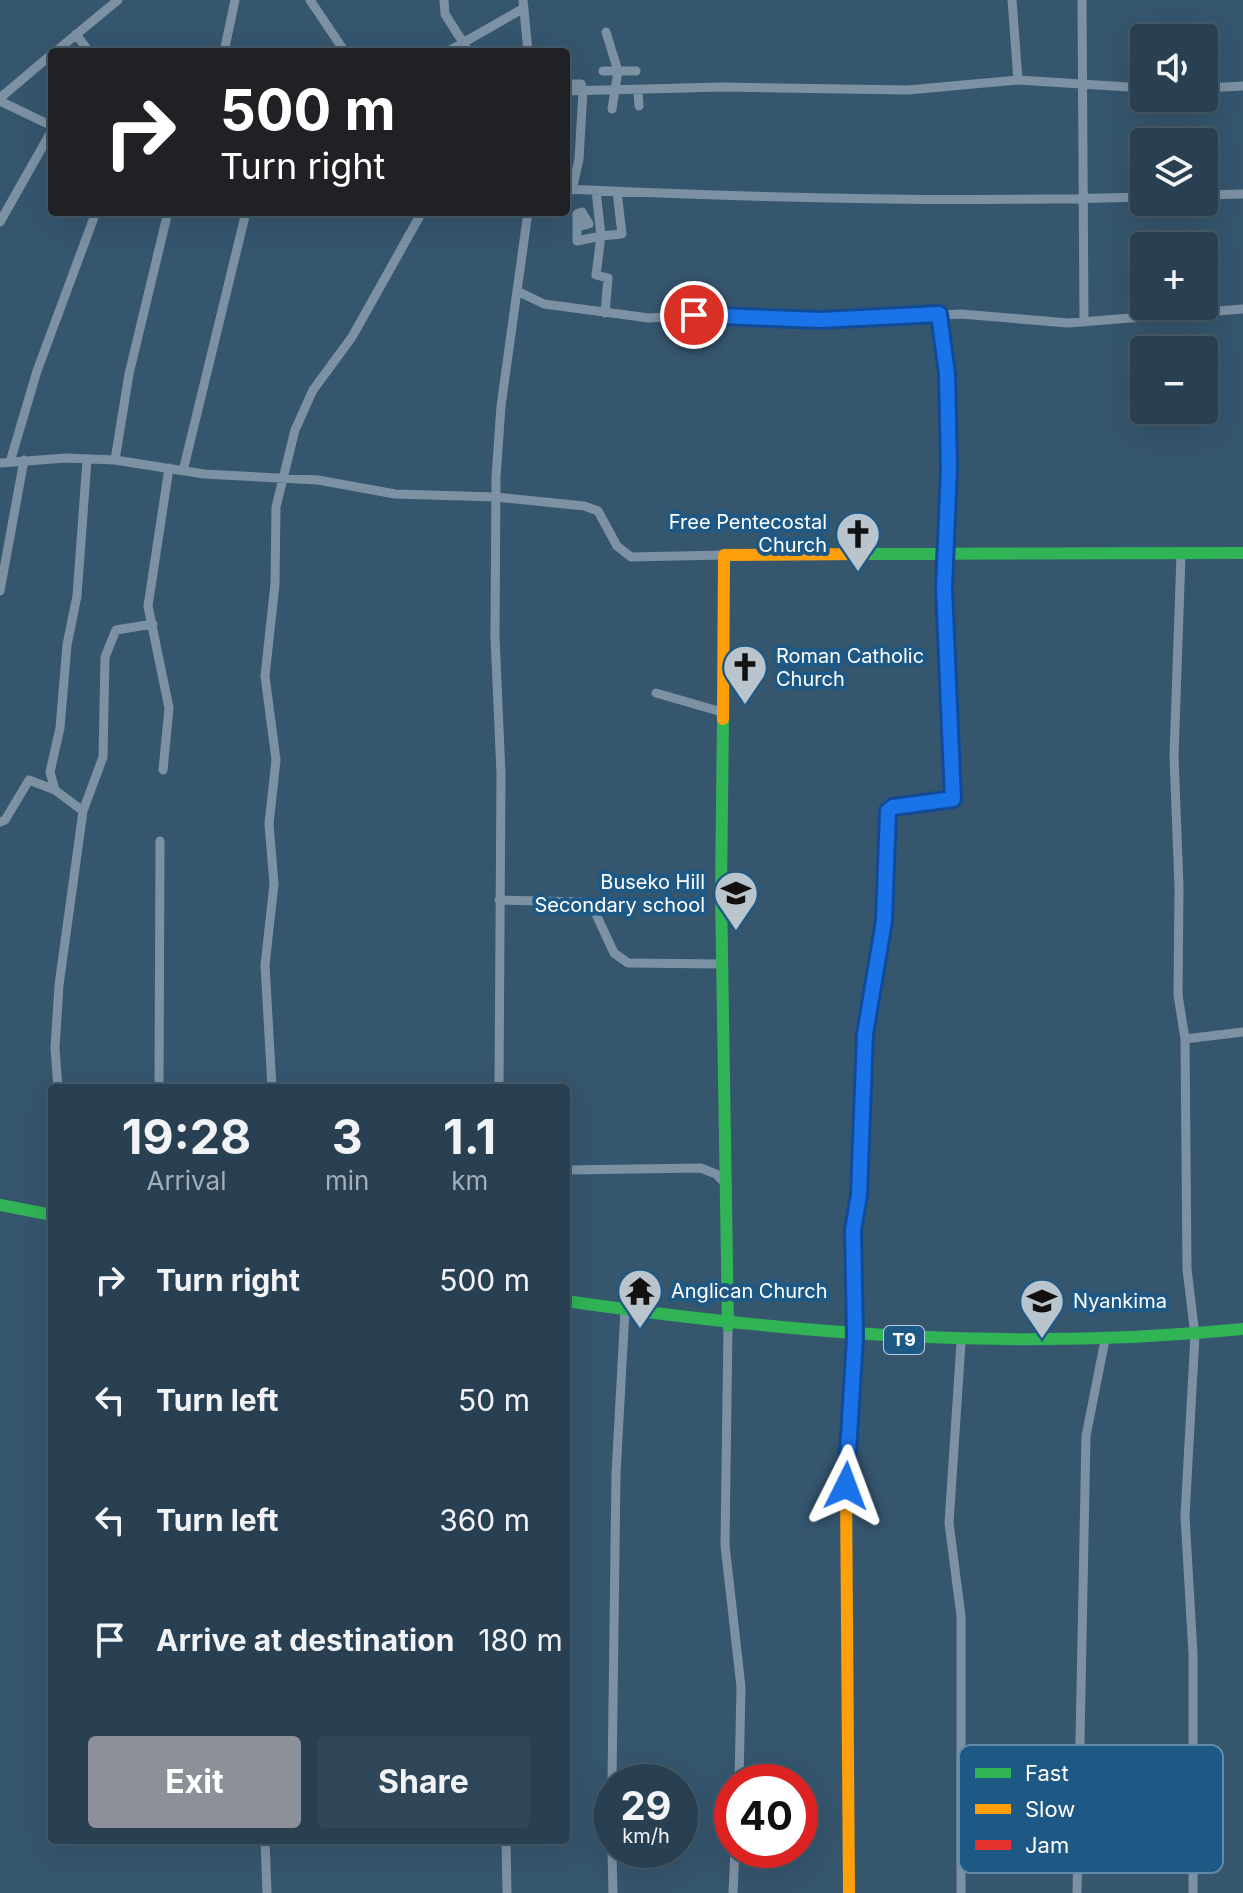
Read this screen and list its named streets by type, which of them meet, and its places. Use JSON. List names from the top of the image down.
{
  "streets": {
    "main road": ["T9"]
  },
  "places": {
    "church": ["Free Pentecostal Church", "Roman Catholic Church"],
    "school or university": ["Buseko Hill Secondary school", "Nyankima"],
    "temple": ["Anglican Church"]
  },
  "legend": ["Fast", "Slow", "Jam"],
  "page": {
    "map_buttons": ["+", "−"],
    "turn": ["500 m", "Turn right"],
    "eta": [
      "19:28",
      "Arrival",
      "3",
      "min",
      "1.1",
      "km"
    ],
    "list": [
      {
        "name": "Turn right",
        "value": "500 m"
      },
      {
        "name": "Turn left",
        "value": "50 m"
      },
      {
        "name": "Turn left",
        "value": "360 m"
      },
      {
        "name": "Arrive at destination",
        "value": "180 m"
      }
    ],
    "buttons": ["Exit", "Share"],
    "speed": "29 km/h",
    "limit": "40"
  }
}
